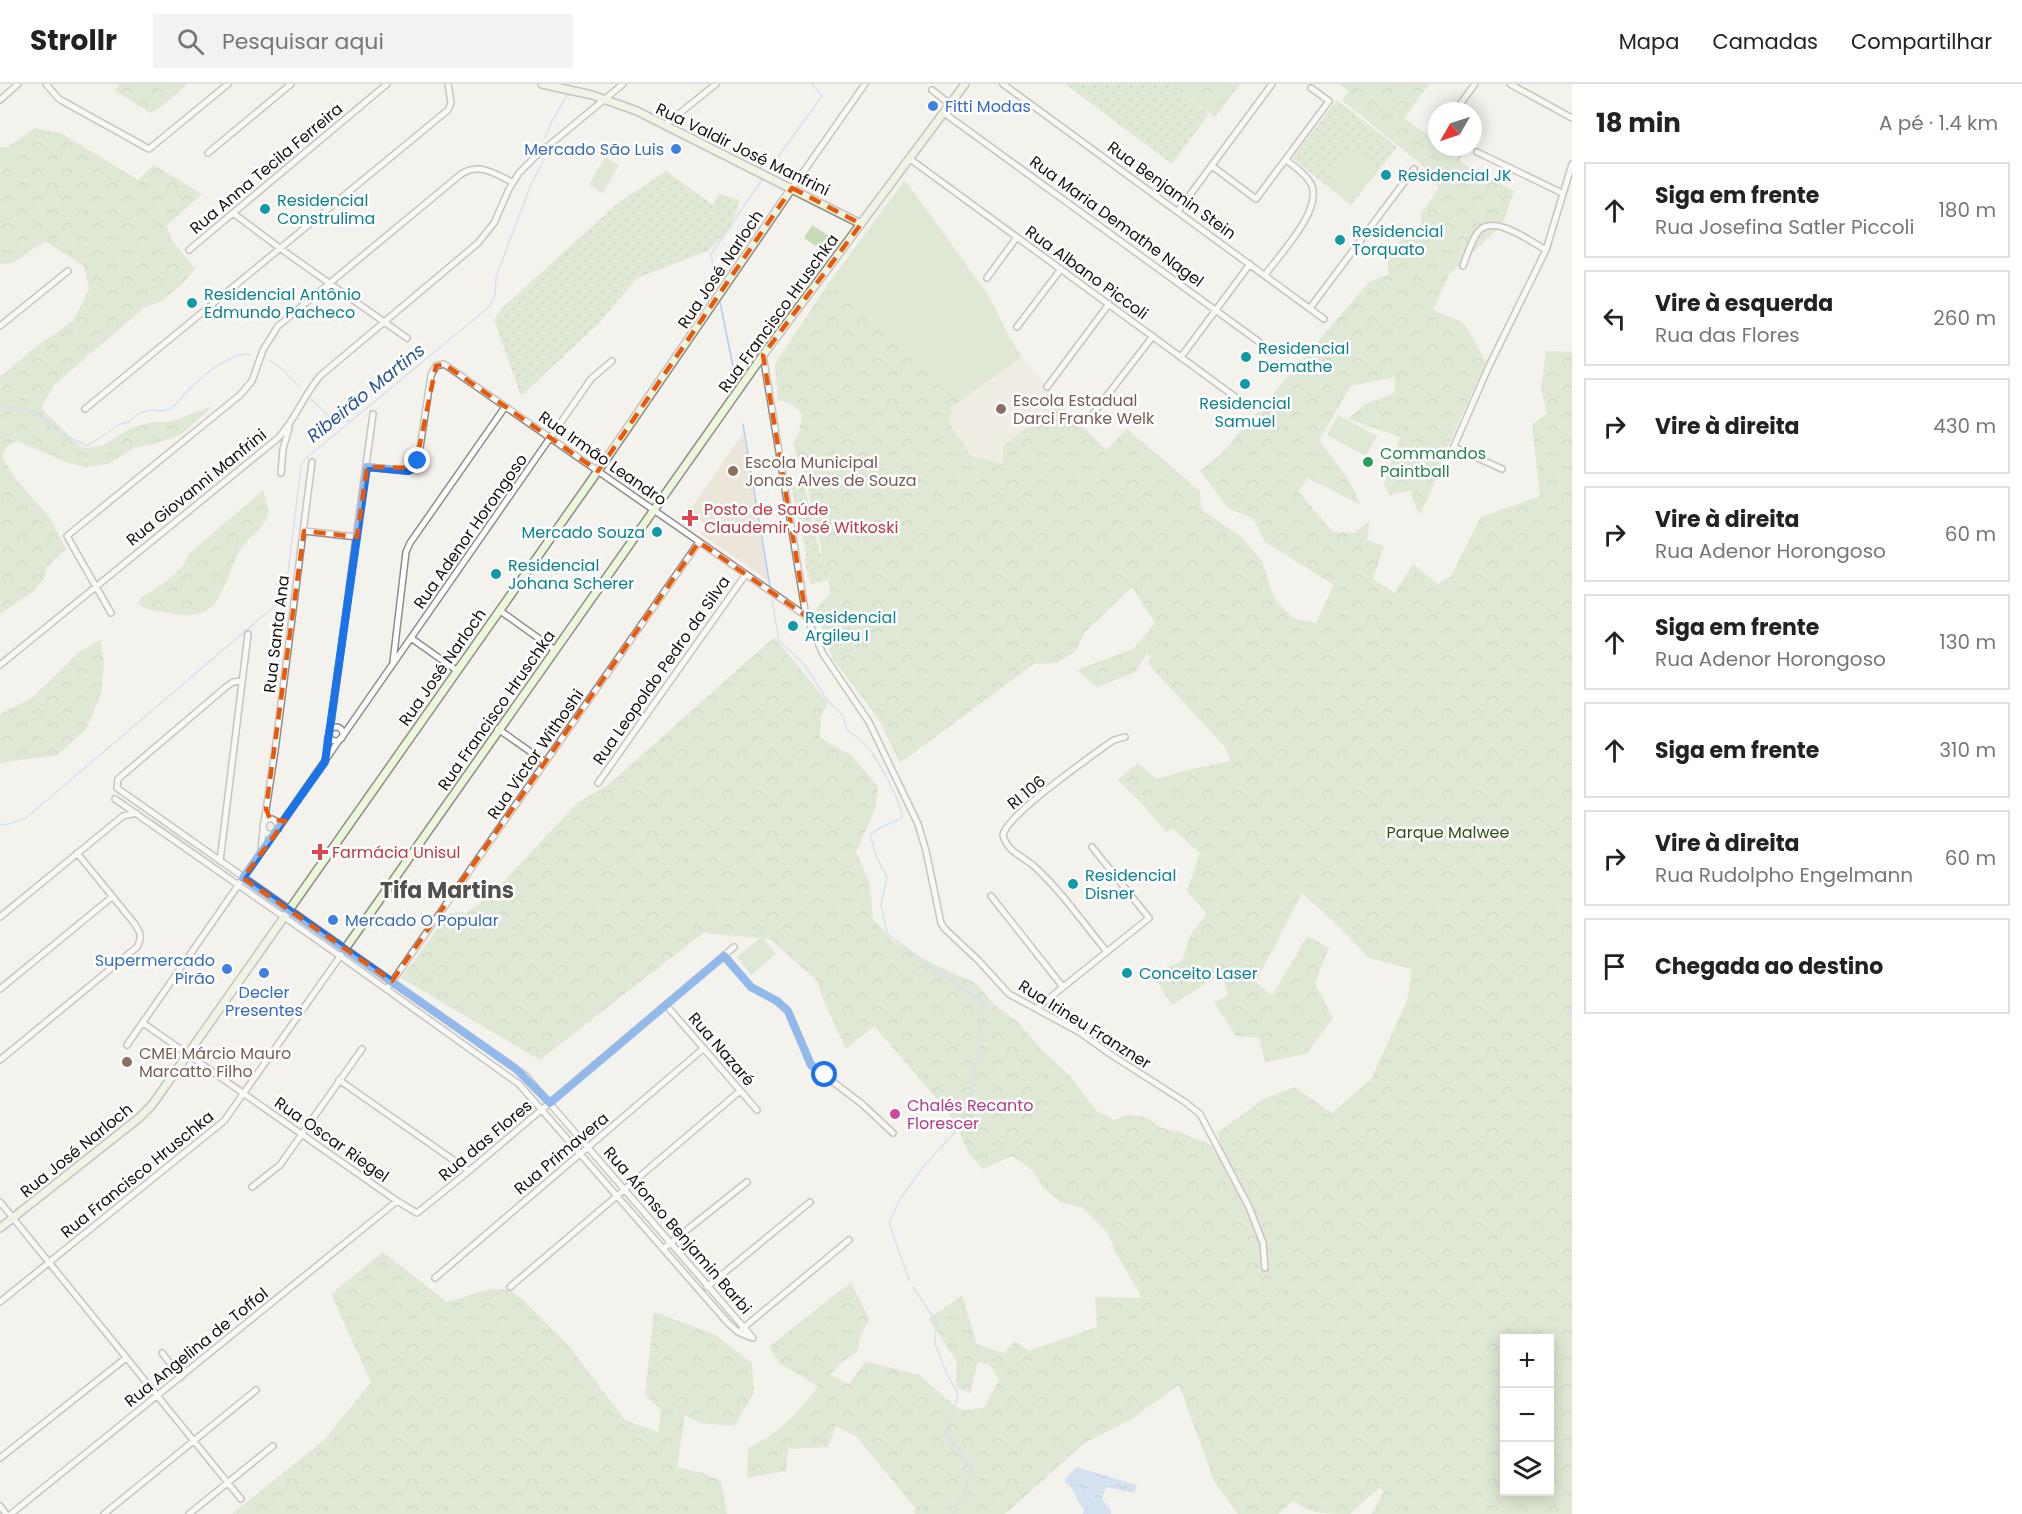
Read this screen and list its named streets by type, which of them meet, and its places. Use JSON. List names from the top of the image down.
{
  "streets": {
    "main road": ["Rua Valdir José Manfrini", "Rua José Narloch", "Rua Francisco Hruschka"],
    "street": [
      "Rua Anna Tecila Ferreira",
      "Rua Benjamin Stein",
      "Rua Maria Demathe Nagel",
      "Rua Albano Piccoli",
      "Rua Irmão Leandro",
      "Rua Giovanni Manfrini",
      "Rua Adenor Horongoso",
      "Rua Santa Ana",
      "Rua Leopoldo Pedro da Silva",
      "Rua Victor Withoshi",
      "RI 106",
      "Rua Irineu Franzner",
      "Rua Nazaré",
      "Rua Oscar Riegel",
      "Rua das Flores",
      "Rua Primavera",
      "Rua Afonso Benjamin Barbi",
      "Rua Angelina de Toffol"
    ]
  },
  "crossings": [
    ["Rua Valdir José Manfrini", "Rua José Narloch"],
    ["Rua Valdir José Manfrini", "Rua Francisco Hruschka"],
    ["Rua Valdir José Manfrini", "Rua Giovanni Manfrini"],
    ["Rua Maria Demathe Nagel", "Rua Francisco Hruschka"],
    ["Rua José Narloch", "Rua Irmão Leandro"],
    ["Rua José Narloch", "Rua Oscar Riegel"],
    ["Rua José Narloch", "Rua Afonso Benjamin Barbi"],
    ["Rua Albano Piccoli", "Rua Francisco Hruschka"],
    ["Rua Francisco Hruschka", "Rua Irmão Leandro"],
    ["Rua Francisco Hruschka", "Rua Irineu Franzner"],
    ["Rua Francisco Hruschka", "Rua Oscar Riegel"],
    ["Rua Francisco Hruschka", "Rua Afonso Benjamin Barbi"],
    ["Rua Irmão Leandro", "Rua Adenor Horongoso"],
    ["Rua Irmão Leandro", "Rua Leopoldo Pedro da Silva"],
    ["Rua Irmão Leandro", "Rua Victor Withoshi"],
    ["Rua Irmão Leandro", "Rua Irineu Franzner"],
    ["Rua Adenor Horongoso", "Rua Santa Ana"],
    ["Rua Adenor Horongoso", "Rua Oscar Riegel"],
    ["Rua Adenor Horongoso", "Rua Afonso Benjamin Barbi"],
    ["Rua Victor Withoshi", "Rua Afonso Benjamin Barbi"],
    ["Rua Nazaré", "Rua das Flores"],
    ["Rua Nazaré", "Rua Primavera"],
    ["Rua Oscar Riegel", "Rua das Flores"],
    ["Rua Oscar Riegel", "Rua Angelina de Toffol"],
    ["Rua das Flores", "Rua Afonso Benjamin Barbi"],
    ["Rua Primavera", "Rua Afonso Benjamin Barbi"]
  ],
  "districts": ["Tifa Martins"],
  "water": ["Ribeirão Martins"],
  "parks": ["Parque Malwee"],
  "places": {
    "other": [
      "Fitti Modas",
      "Mercado São Luis",
      "Residencial JK",
      "Residencial Construlima",
      "Residencial Torquato",
      "Residencial Antônio Edmundo Pacheco",
      "Residencial Demathe",
      "Residencial Samuel",
      "Escola Estadual Darci Franke Welk",
      "Commandos Paintball",
      "Escola Municipal Jonas Alves de Souza",
      "Mercado Souza",
      "Residencial Johana Scherer",
      "Residencial Argileu I",
      "Residencial Disner",
      "Mercado O Popular",
      "Supermercado Pirão",
      "Decler Presentes",
      "Conceito Laser",
      "CMEI Márcio Mauro Marcatto Filho",
      "Chalés Recanto Florescer"
    ],
    "health": ["Posto de Saúde Claudemir José Witkoski", "Farmácia Unisul"]
  },
  "north": "bottom left",
  "page": {
    "header": "Strollr",
    "search": "Pesquisar aqui",
    "nav": ["Mapa", "Camadas", "Compartilhar"],
    "heading": ["18 min", "A pé · 1.4 km"],
    "list": [
      ["Siga em frente", "Rua Josefina Satler Piccoli", "180 m"],
      ["Vire à esquerda", "Rua das Flores", "260 m"],
      ["Vire à direita", "430 m"],
      ["Vire à direita", "Rua Adenor Horongoso", "60 m"],
      ["Siga em frente", "Rua Adenor Horongoso", "130 m"],
      ["Siga em frente", "310 m"],
      ["Vire à direita", "Rua Rudolpho Engelmann", "60 m"],
      "Chegada ao destino"
    ],
    "map_buttons": ["+", "−"]
  }
}
